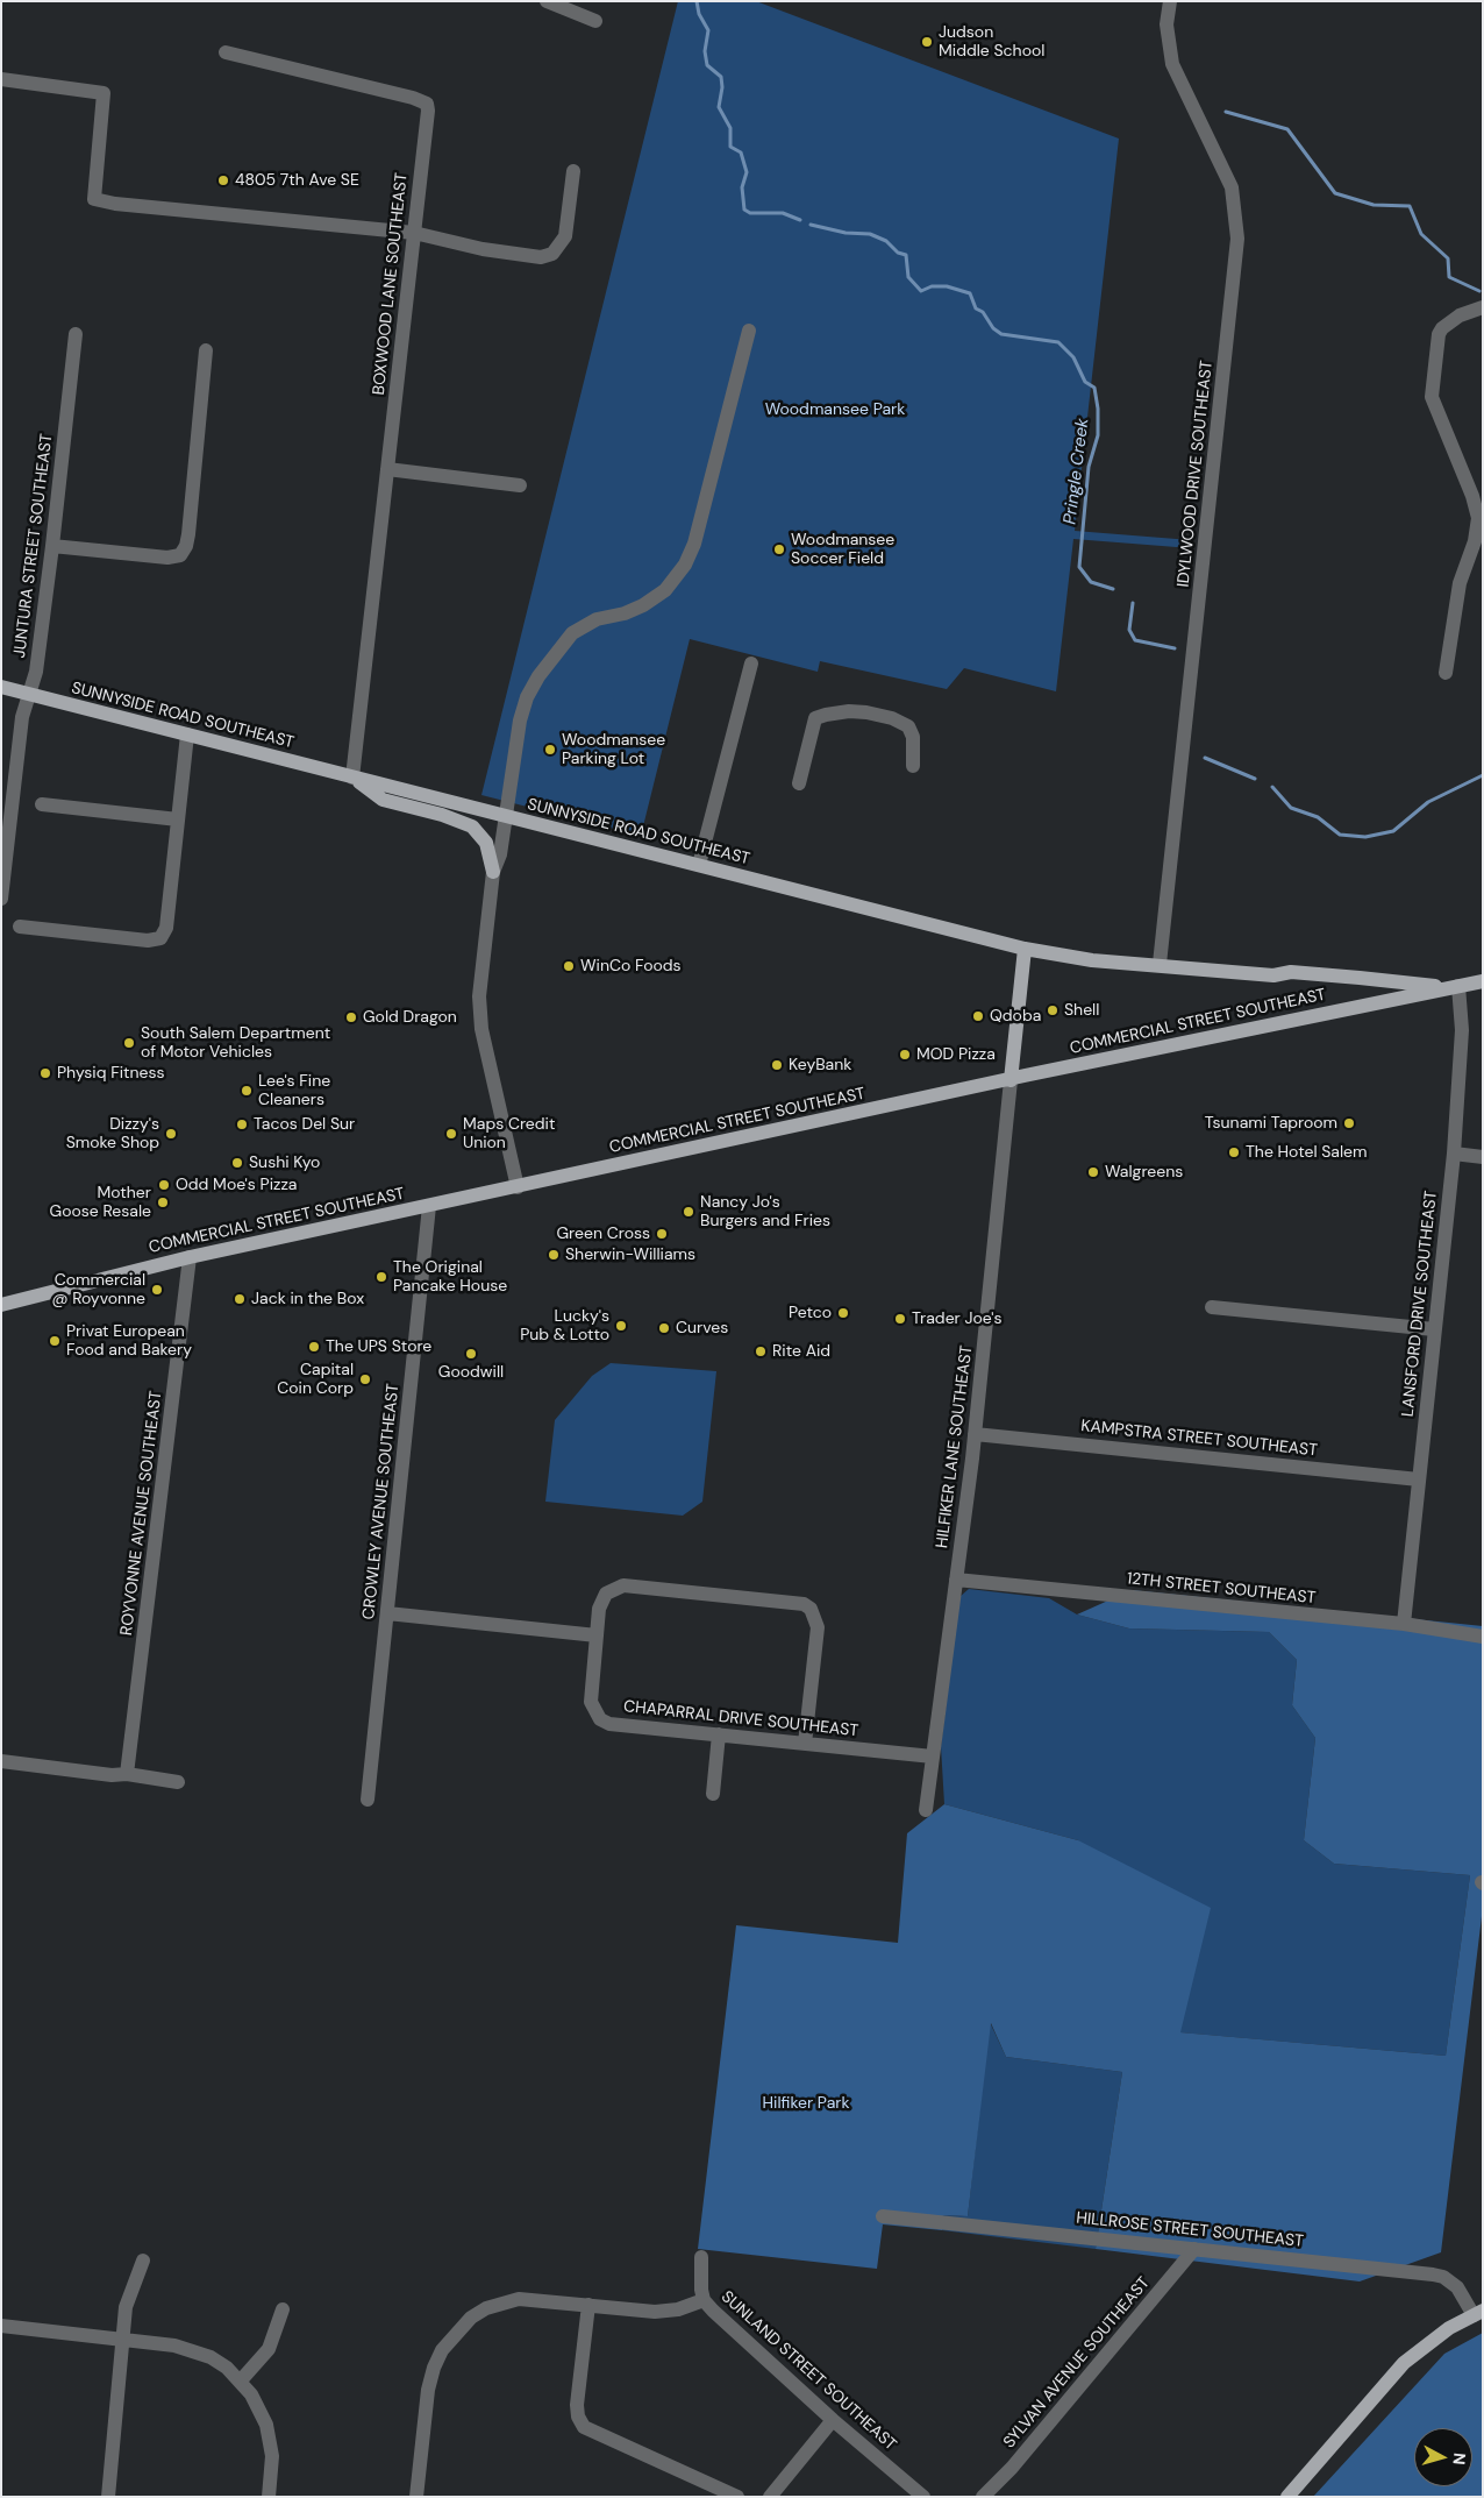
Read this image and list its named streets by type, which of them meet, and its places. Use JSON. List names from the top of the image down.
{
  "streets": {
    "main road": ["SUNNYSIDE ROAD SOUTHEAST", "COMMERCIAL STREET SOUTHEAST", "HILFIKER LANE SOUTHEAST"],
    "street": [
      "BOXWOOD LANE SOUTHEAST",
      "IDYLWOOD DRIVE SOUTHEAST",
      "JUNTURA STREET SOUTHEAST",
      "LANSFORD DRIVE SOUTHEAST",
      "KAMPSTRA STREET SOUTHEAST",
      "CROWLEY AVENUE SOUTHEAST",
      "ROYVONNE AVENUE SOUTHEAST",
      "12TH STREET SOUTHEAST",
      "CHAPARRAL DRIVE SOUTHEAST",
      "HILLROSE STREET SOUTHEAST",
      "SYLVAN AVENUE SOUTHEAST",
      "SUNLAND STREET SOUTHEAST"
    ]
  },
  "crossings": [
    ["BOXWOOD LANE SOUTHEAST", "SUNNYSIDE ROAD SOUTHEAST"],
    ["IDYLWOOD DRIVE SOUTHEAST", "SUNNYSIDE ROAD SOUTHEAST"],
    ["JUNTURA STREET SOUTHEAST", "SUNNYSIDE ROAD SOUTHEAST"],
    ["SUNNYSIDE ROAD SOUTHEAST", "COMMERCIAL STREET SOUTHEAST"],
    ["SUNNYSIDE ROAD SOUTHEAST", "LANSFORD DRIVE SOUTHEAST"],
    ["SUNNYSIDE ROAD SOUTHEAST", "HILFIKER LANE SOUTHEAST"],
    ["COMMERCIAL STREET SOUTHEAST", "LANSFORD DRIVE SOUTHEAST"],
    ["COMMERCIAL STREET SOUTHEAST", "HILFIKER LANE SOUTHEAST"],
    ["COMMERCIAL STREET SOUTHEAST", "CROWLEY AVENUE SOUTHEAST"],
    ["COMMERCIAL STREET SOUTHEAST", "ROYVONNE AVENUE SOUTHEAST"],
    ["LANSFORD DRIVE SOUTHEAST", "KAMPSTRA STREET SOUTHEAST"],
    ["LANSFORD DRIVE SOUTHEAST", "12TH STREET SOUTHEAST"],
    ["KAMPSTRA STREET SOUTHEAST", "HILFIKER LANE SOUTHEAST"],
    ["HILFIKER LANE SOUTHEAST", "12TH STREET SOUTHEAST"],
    ["HILFIKER LANE SOUTHEAST", "CHAPARRAL DRIVE SOUTHEAST"],
    ["HILLROSE STREET SOUTHEAST", "SYLVAN AVENUE SOUTHEAST"]
  ],
  "water": ["Pringle Creek"],
  "parks": ["Woodmansee Park", "Hilfiker Park"],
  "places": [
    "Judson Middle School",
    "4805 7th Ave SE",
    "Woodmansee Soccer Field",
    "Woodmansee Parking Lot",
    "WinCo Foods",
    "Shell",
    "Qdoba",
    "Gold Dragon",
    "South Salem Department of Motor Vehicles",
    "MOD Pizza",
    "KeyBank",
    "Physiq Fitness",
    "Lee's Fine Cleaners",
    "Tsunami Taproom",
    "Tacos Del Sur",
    "Dizzy's Smoke Shop",
    "Maps Credit Union",
    "The Hotel Salem",
    "Sushi Kyo",
    "Walgreens",
    "Odd Moe's Pizza",
    "Mother Goose Resale",
    "Nancy Jo's Burgers and Fries",
    "Green Cross",
    "Sherwin-Williams",
    "The Original Pancake House",
    "Commercial @ Royvonne",
    "Jack in the Box",
    "Petco",
    "Trader Joe's",
    "Lucky's Pub & Lotto",
    "Curves",
    "Privat European Food and Bakery",
    "The UPS Store",
    "Rite Aid",
    "Goodwill",
    "Capital Coin Corp"
  ],
  "north": "right"
}
